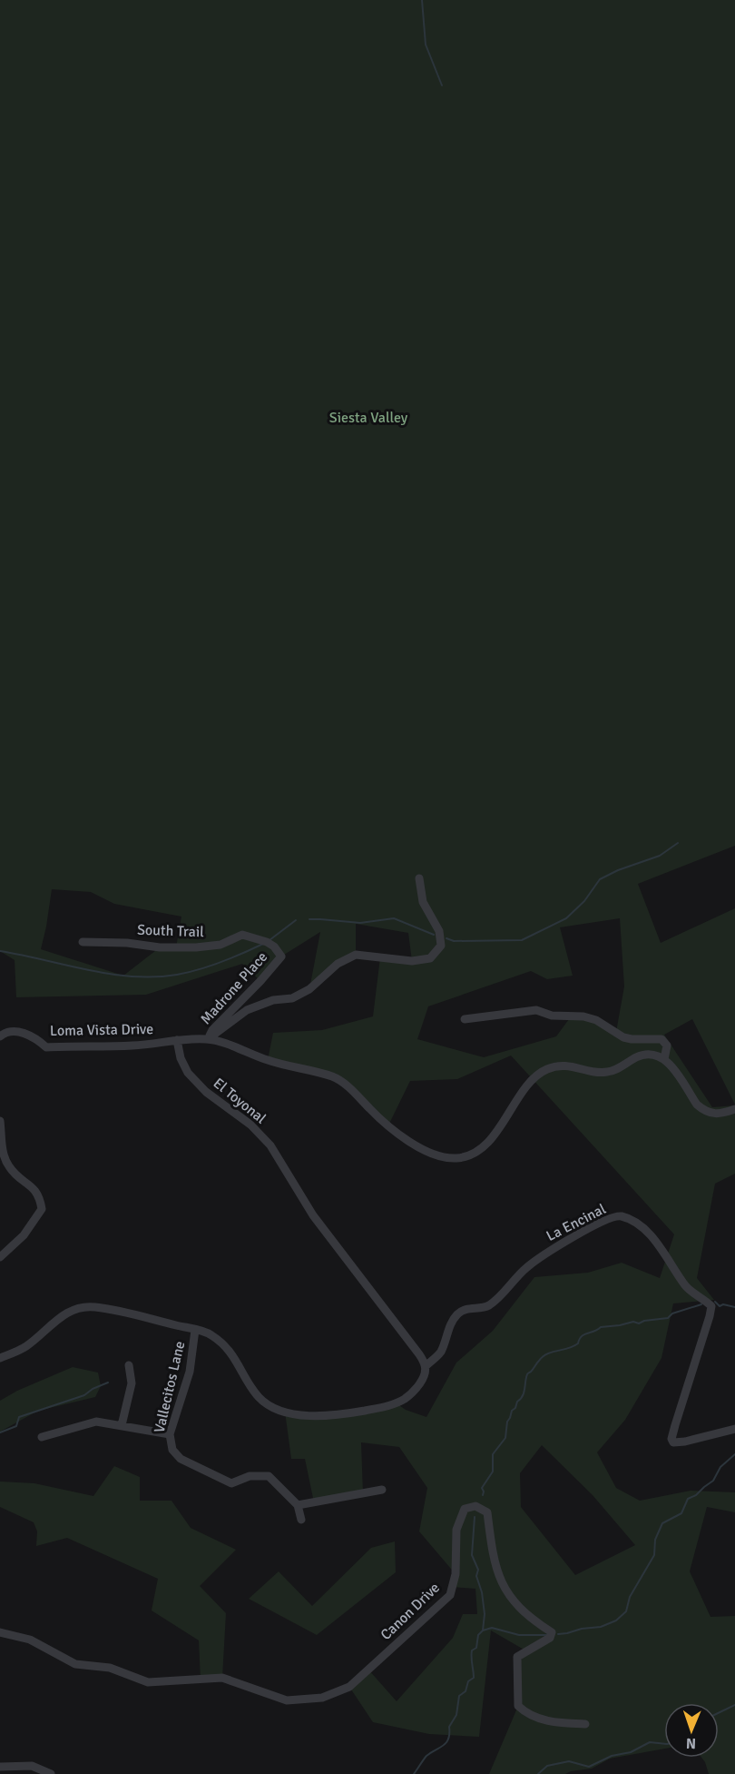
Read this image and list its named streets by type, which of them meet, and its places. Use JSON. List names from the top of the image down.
{
  "streets": {
    "street": [
      "South Trail",
      "Madrone Place",
      "Loma Vista Drive",
      "El Toyonal",
      "La Encinal",
      "Vallecitos Lane",
      "Canon Drive"
    ]
  },
  "crossings": [
    ["South Trail", "Madrone Place"],
    ["Loma Vista Drive", "El Toyonal"],
    ["El Toyonal", "La Encinal"]
  ],
  "parks": ["Siesta Valley"],
  "north": "bottom"
}
